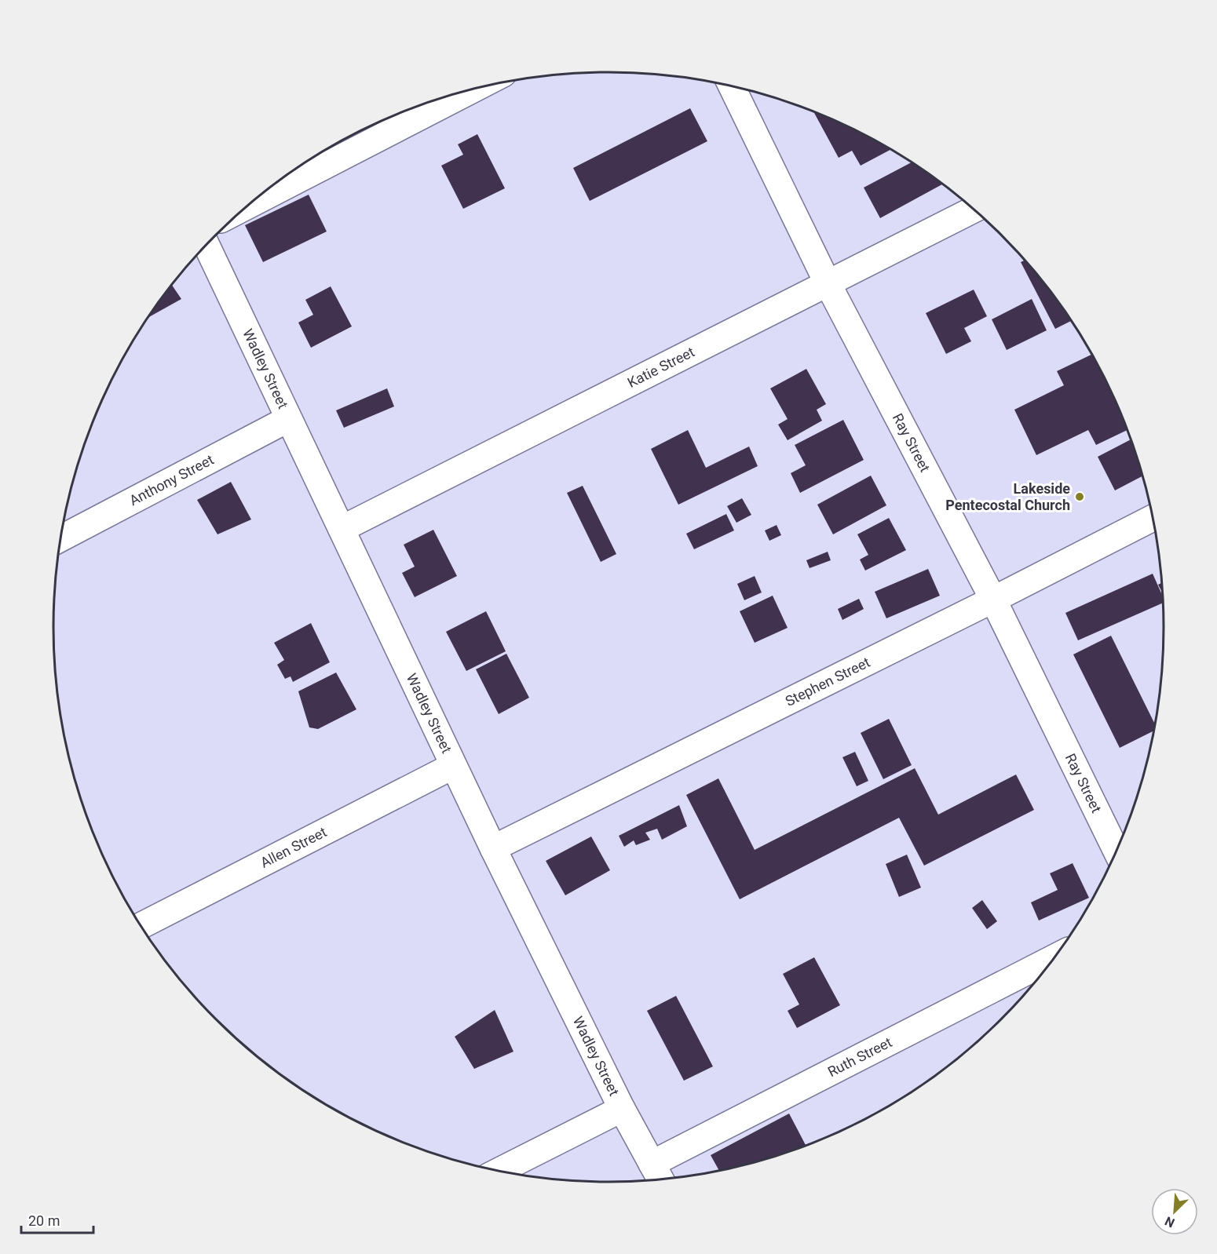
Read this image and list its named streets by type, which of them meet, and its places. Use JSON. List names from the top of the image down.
{
  "streets": {
    "street": [
      "Katie Street",
      "Wadley Street",
      "Ray Street",
      "Anthony Street",
      "Stephen Street",
      "Allen Street",
      "Ruth Street"
    ]
  },
  "crossings": [
    ["Katie Street", "Wadley Street"],
    ["Katie Street", "Ray Street"],
    ["Wadley Street", "Anthony Street"],
    ["Wadley Street", "Stephen Street"],
    ["Wadley Street", "Allen Street"],
    ["Wadley Street", "Ruth Street"],
    ["Ray Street", "Stephen Street"]
  ],
  "places": ["Lakeside Pentecostal Church"],
  "scale_bar": "20 m",
  "north": "bottom left"
}
